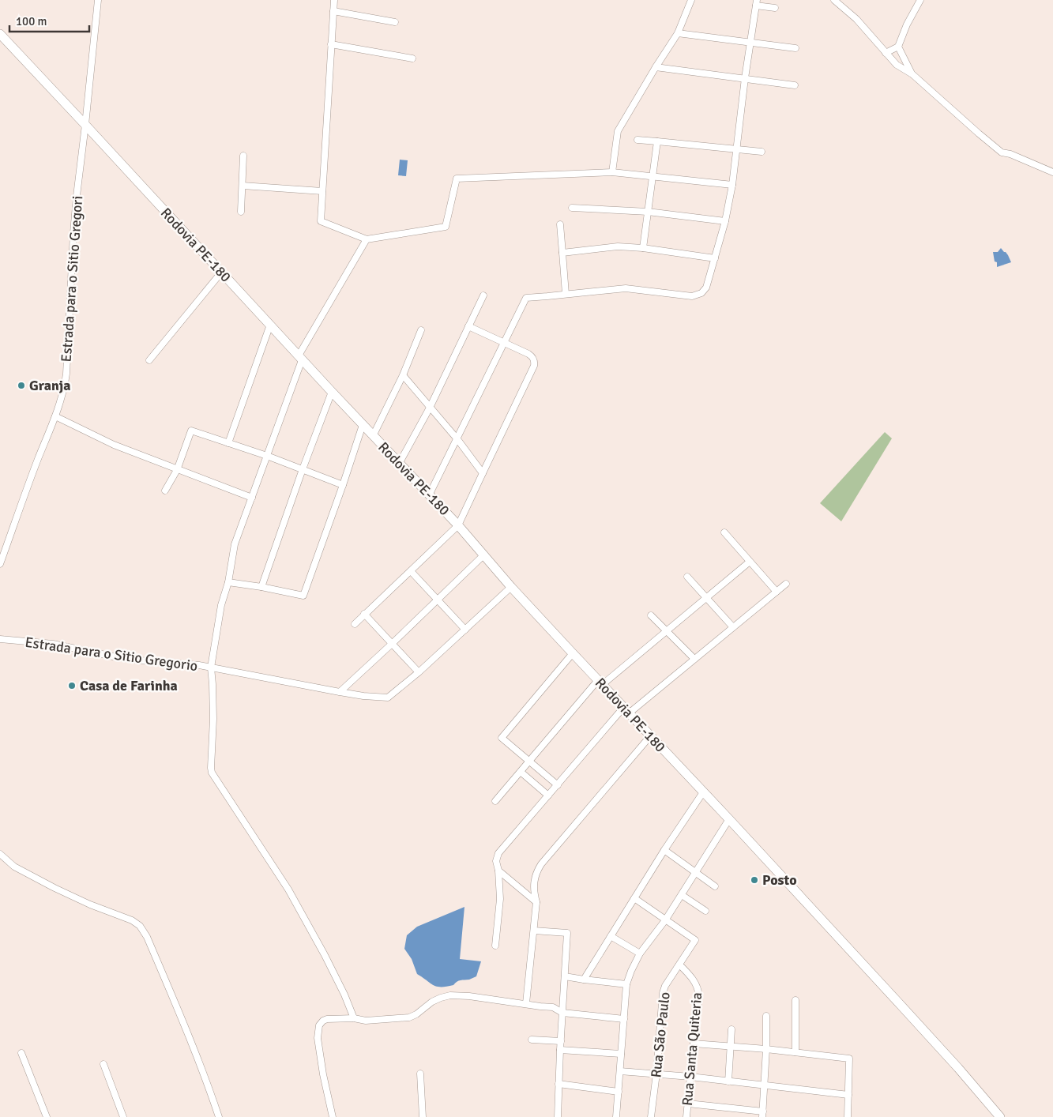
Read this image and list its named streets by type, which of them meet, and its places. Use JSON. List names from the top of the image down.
{
  "streets": {
    "main road": ["Rodovia PE-180"],
    "street": [
      "Estrada para o Sitio Gregori",
      "Estrada para o Sitio Gregorio",
      "Rua São Paulo",
      "Rua Santa Quiteria"
    ]
  },
  "crossings": [
    ["Rodovia PE-180", "Estrada para o Sitio Gregori"],
    ["Rodovia PE-180", "Estrada para o Sitio Gregorio"],
    ["Rua São Paulo", "Rua Santa Quiteria"]
  ],
  "places": ["Granja", "Casa de Farinha", "Posto"],
  "scale_bar": "100 m"
}
